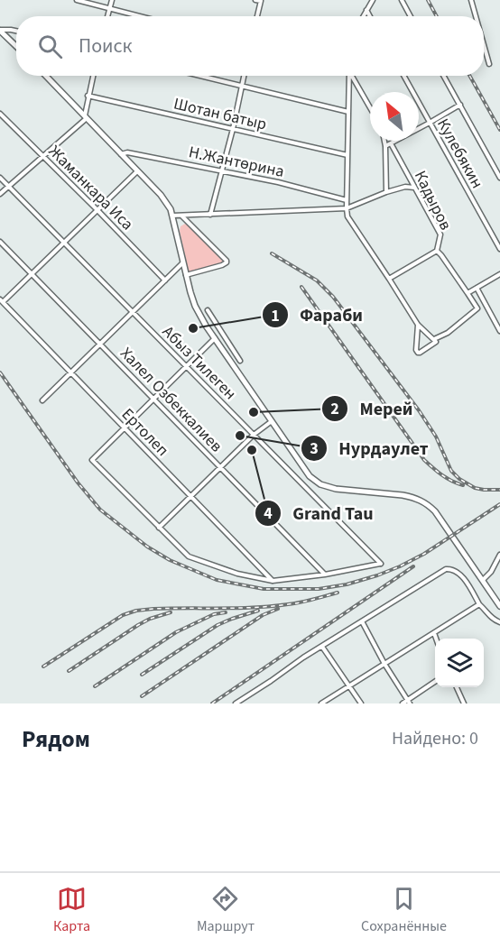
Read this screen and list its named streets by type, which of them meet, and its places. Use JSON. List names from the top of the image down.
{
  "streets": {
    "street": [
      "Шотан батыр",
      "Кулебякин",
      "Н.Жантөрина",
      "Жаманкара Иса",
      "Кадыров",
      "Абыз Тилеген",
      "Халел Озбеккалиев",
      "Ертолеп"
    ]
  },
  "crossings": [
    ["Абыз Тилеген", "Халел Озбеккалиев"]
  ],
  "places": [
    "Фараби",
    "Мерей",
    "Нурдаулет",
    "Grand Tau"
  ],
  "north": "top left",
  "page": {
    "search": "Поиск",
    "heading": ["Рядом", "Найдено: 0"],
    "nav": ["Карта", "Маршрут", "Сохранённые"]
  }
}
